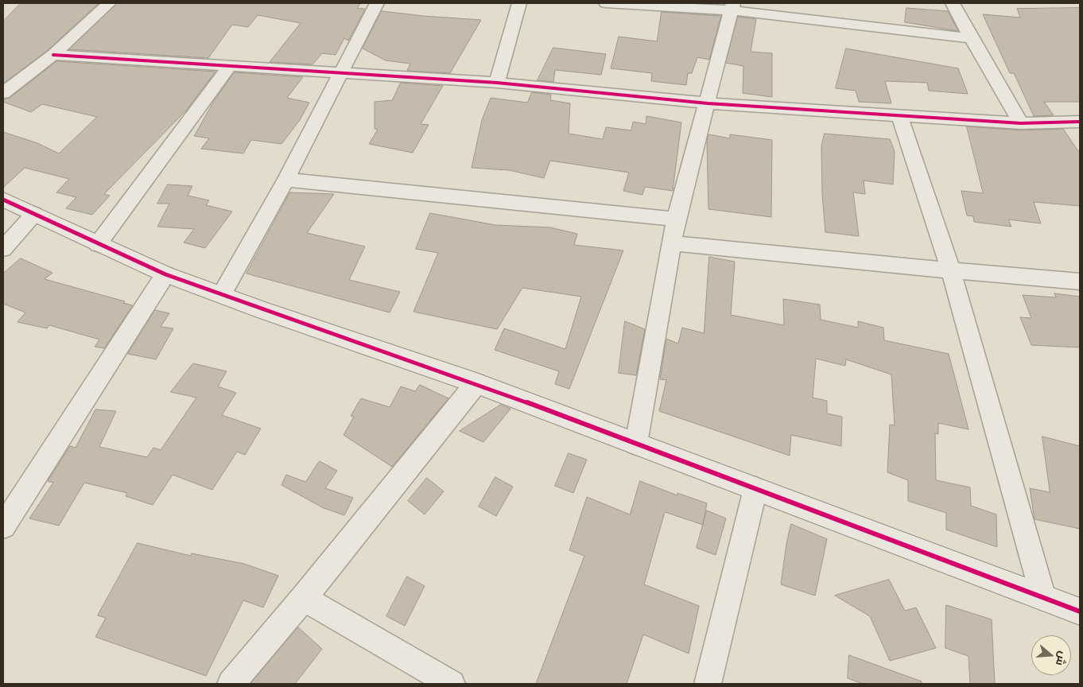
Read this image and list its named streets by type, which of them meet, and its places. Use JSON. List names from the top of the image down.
{
  "north": "right"
}
